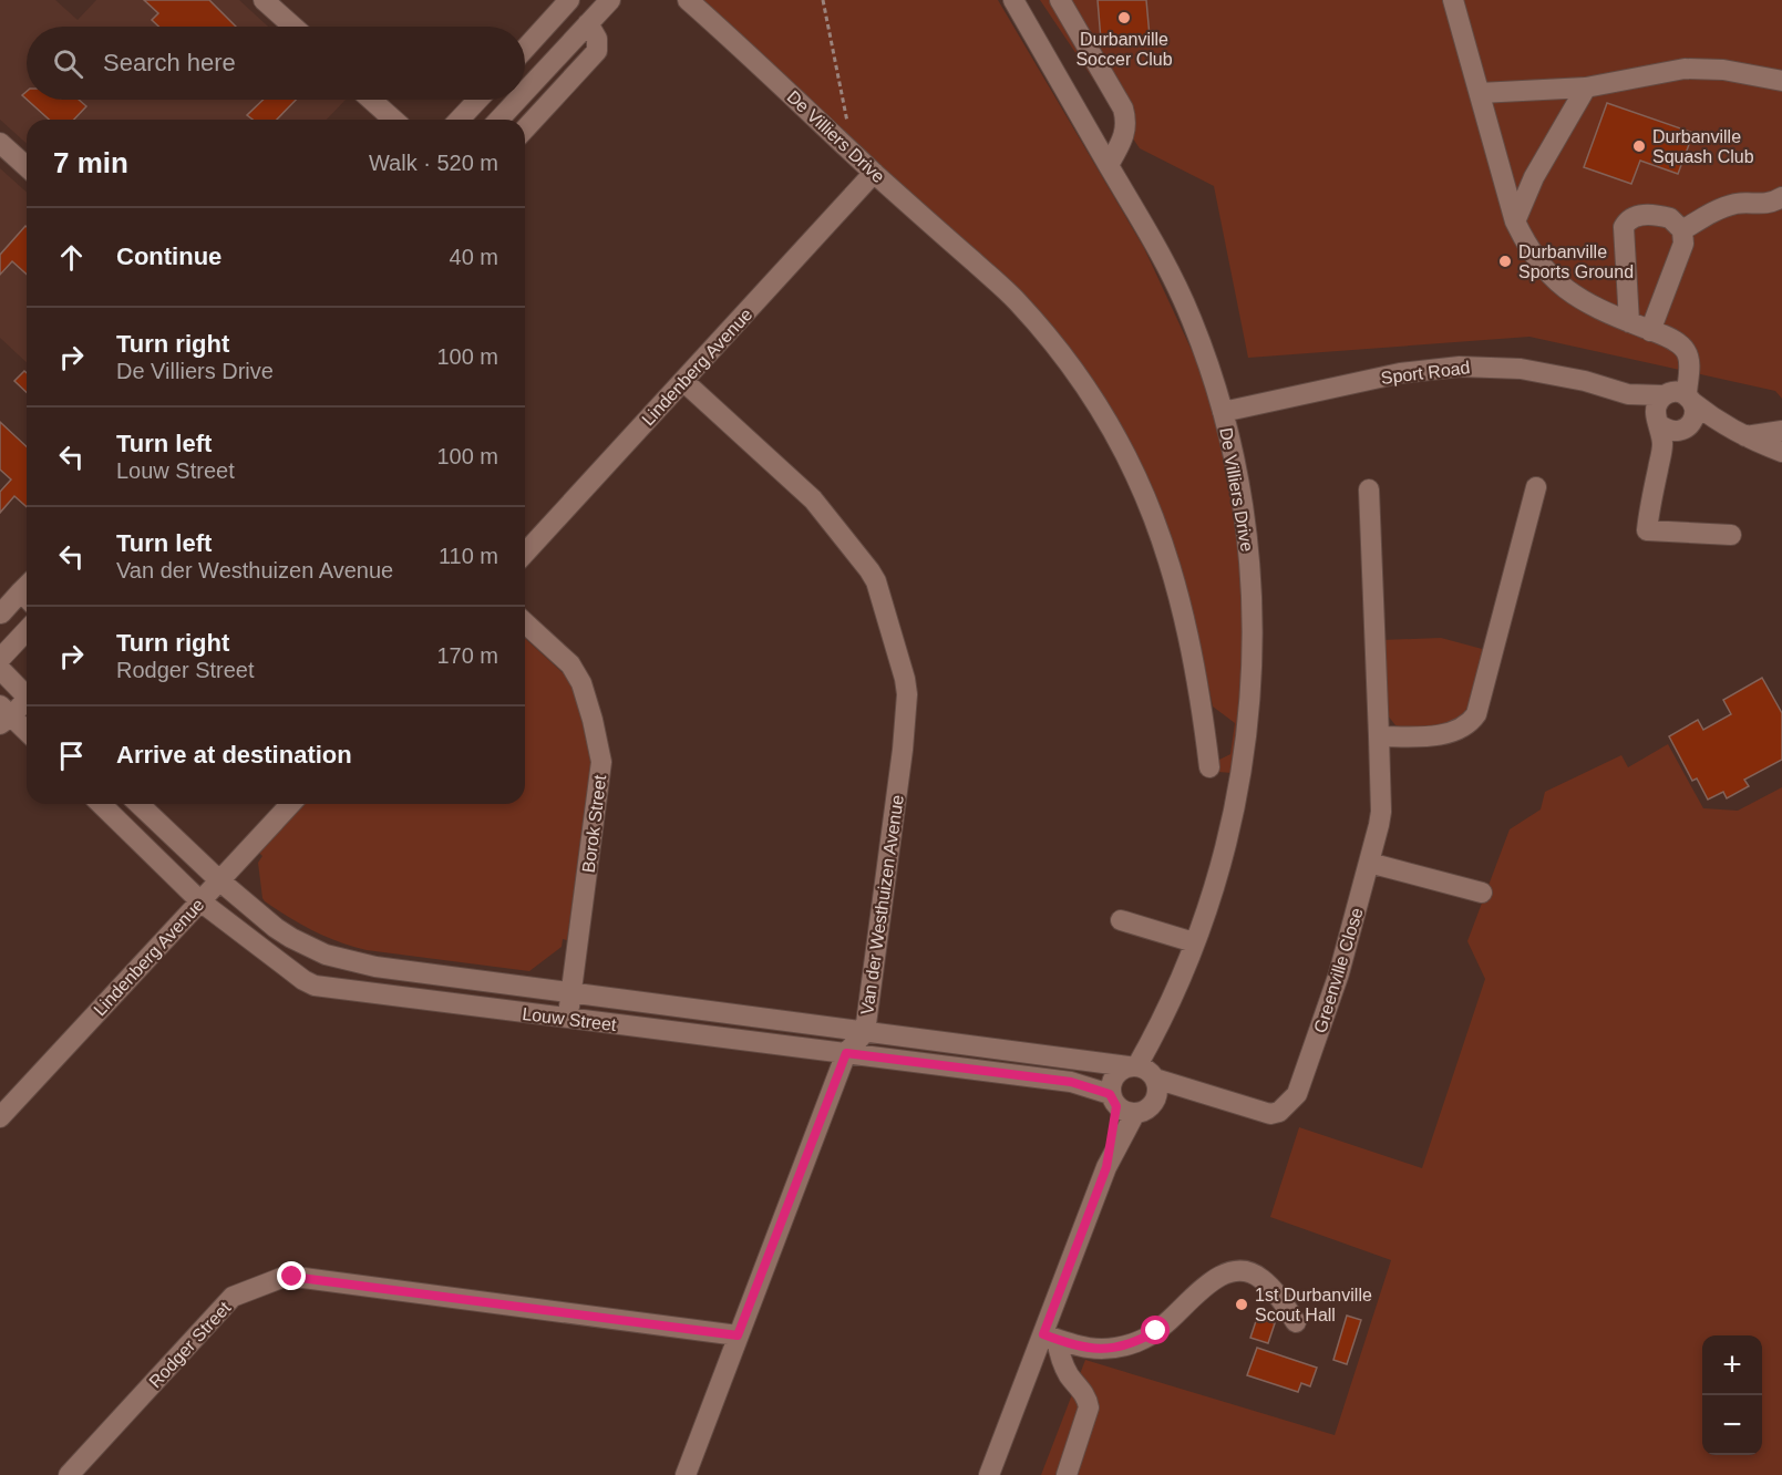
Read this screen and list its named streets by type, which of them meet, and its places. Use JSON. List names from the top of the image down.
{
  "streets": {
    "street": [
      "De Villiers Drive",
      "Lindenberg Avenue",
      "Sport Road",
      "Borok Street",
      "Van der Westhuizen Avenue",
      "Greenville Close",
      "Louw Street",
      "Rodger Street"
    ]
  },
  "crossings": [
    ["De Villiers Drive", "Lindenberg Avenue"],
    ["De Villiers Drive", "Sport Road"],
    ["De Villiers Drive", "Greenville Close"],
    ["De Villiers Drive", "Louw Street"],
    ["Lindenberg Avenue", "Van der Westhuizen Avenue"],
    ["Lindenberg Avenue", "Louw Street"],
    ["Borok Street", "Louw Street"],
    ["Van der Westhuizen Avenue", "Louw Street"],
    ["Van der Westhuizen Avenue", "Rodger Street"],
    ["Greenville Close", "Louw Street"]
  ],
  "places": [
    "Durbanville Soccer Club",
    "Durbanville Squash Club",
    "Durbanville Sports Ground",
    "1st Durbanville Scout Hall"
  ],
  "page": {
    "search": "Search here",
    "heading": ["7 min", "Walk · 520 m"],
    "list": [
      ["Continue", "40 m"],
      ["Turn right", "De Villiers Drive", "100 m"],
      ["Turn left", "Louw Street", "100 m"],
      ["Turn left", "Van der Westhuizen Avenue", "110 m"],
      ["Turn right", "Rodger Street", "170 m"],
      "Arrive at destination"
    ],
    "map_buttons": ["+", "−"]
  }
}
